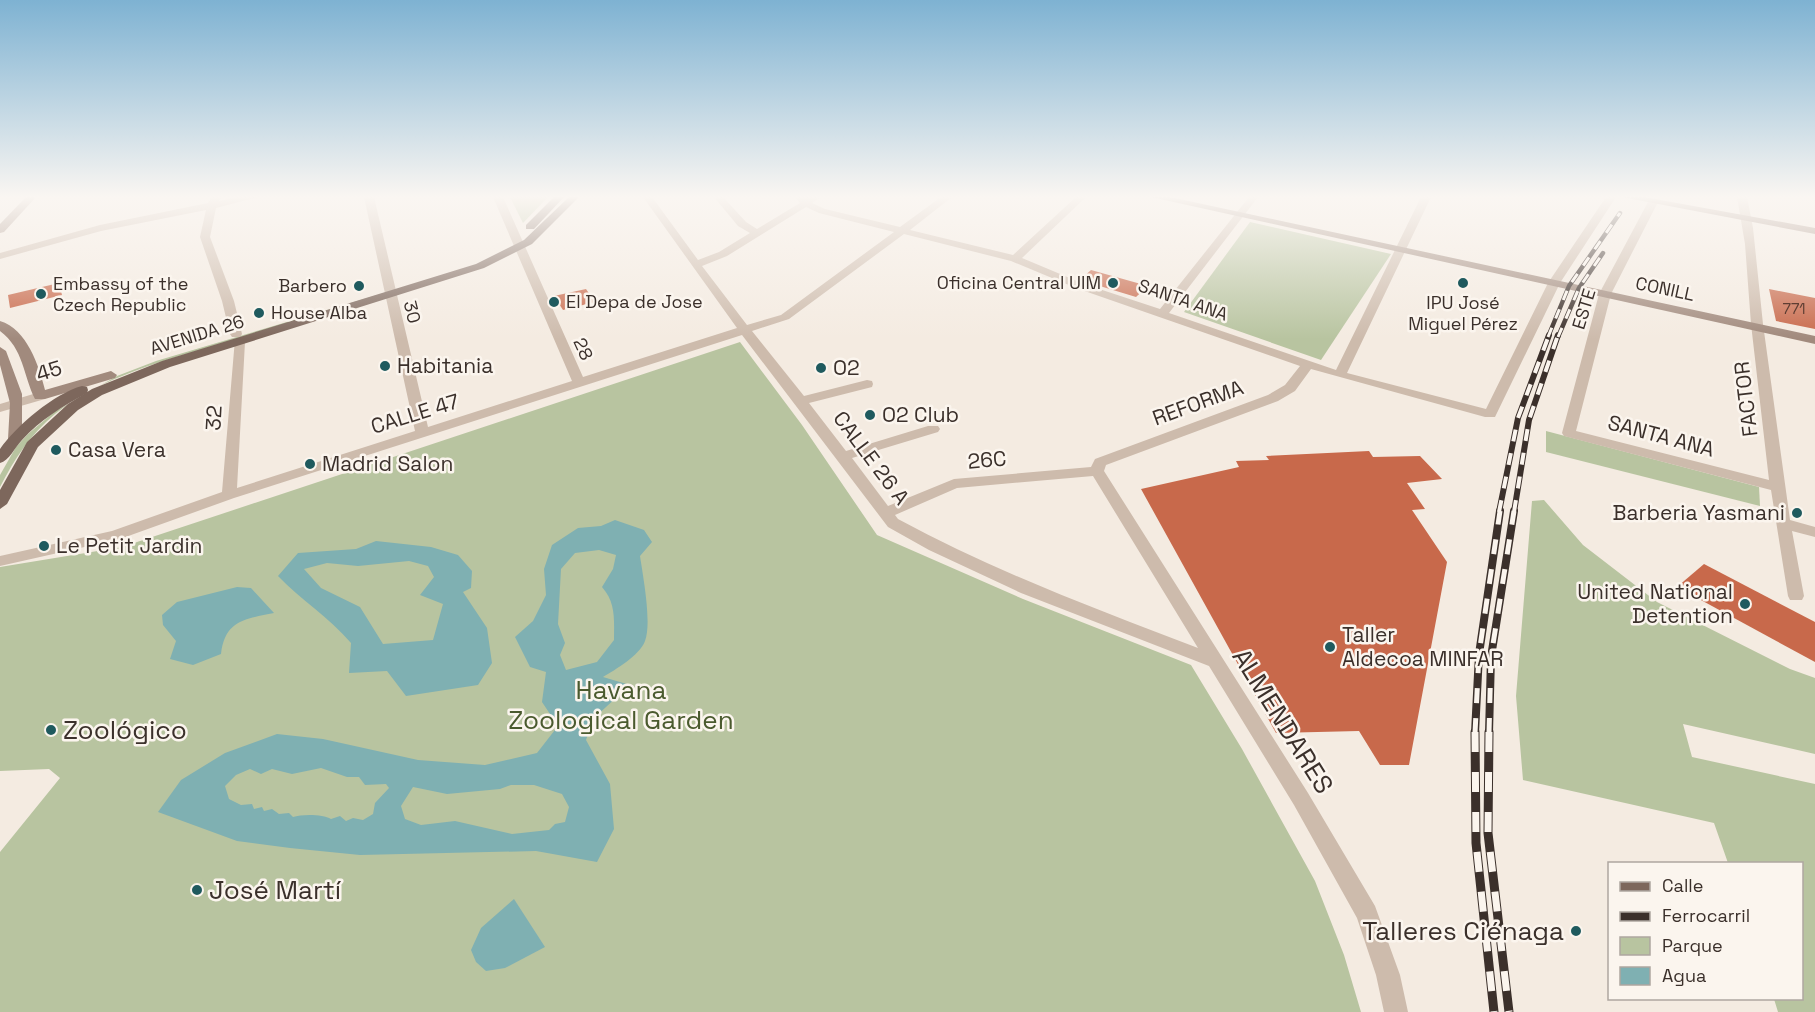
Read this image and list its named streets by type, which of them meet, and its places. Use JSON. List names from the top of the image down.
{
  "streets": {
    "main road": ["AVENIDA 26"],
    "street": [
      "CONILL",
      "SANTA ANA",
      "ESTE",
      "30",
      "28",
      "45",
      "FACTOR",
      "REFORMA",
      "CALLE 47",
      "32",
      "CALLE 26 A",
      "26C",
      "ALMENDARES"
    ]
  },
  "crossings": [
    ["CONILL", "SANTA ANA"],
    ["CONILL", "ESTE"],
    ["CONILL", "FACTOR"],
    ["SANTA ANA", "ESTE"],
    ["SANTA ANA", "FACTOR"],
    ["SANTA ANA", "REFORMA"],
    ["30", "AVENIDA 26"],
    ["30", "CALLE 47"],
    ["AVENIDA 26", "28"],
    ["AVENIDA 26", "45"],
    ["AVENIDA 26", "32"],
    ["28", "CALLE 47"],
    ["REFORMA", "26C"],
    ["REFORMA", "ALMENDARES"],
    ["CALLE 47", "32"],
    ["CALLE 47", "CALLE 26 A"],
    ["CALLE 26 A", "26C"],
    ["CALLE 26 A", "ALMENDARES"],
    ["26C", "ALMENDARES"]
  ],
  "parks": ["Havana Zoological Garden"],
  "places": [
    "Oficina Central UIM",
    "IPU José Miguel Pérez",
    "Barbero",
    "Embassy of the Czech Republic",
    "El Depa de Jose",
    "House Alba",
    "Habitania",
    "O2",
    "O2 Club",
    "Casa Vera",
    "Madrid Salon",
    "Barberia Yasmani",
    "Le Petit Jardin",
    "United National Detention",
    "Taller Aldecoa MINFAR",
    "Zoológico",
    "José Martí",
    "Talleres Ciénaga"
  ],
  "house_numbers": ["771"],
  "legend": [
    "Calle",
    "Ferrocarril",
    "Parque",
    "Agua"
  ]
}
